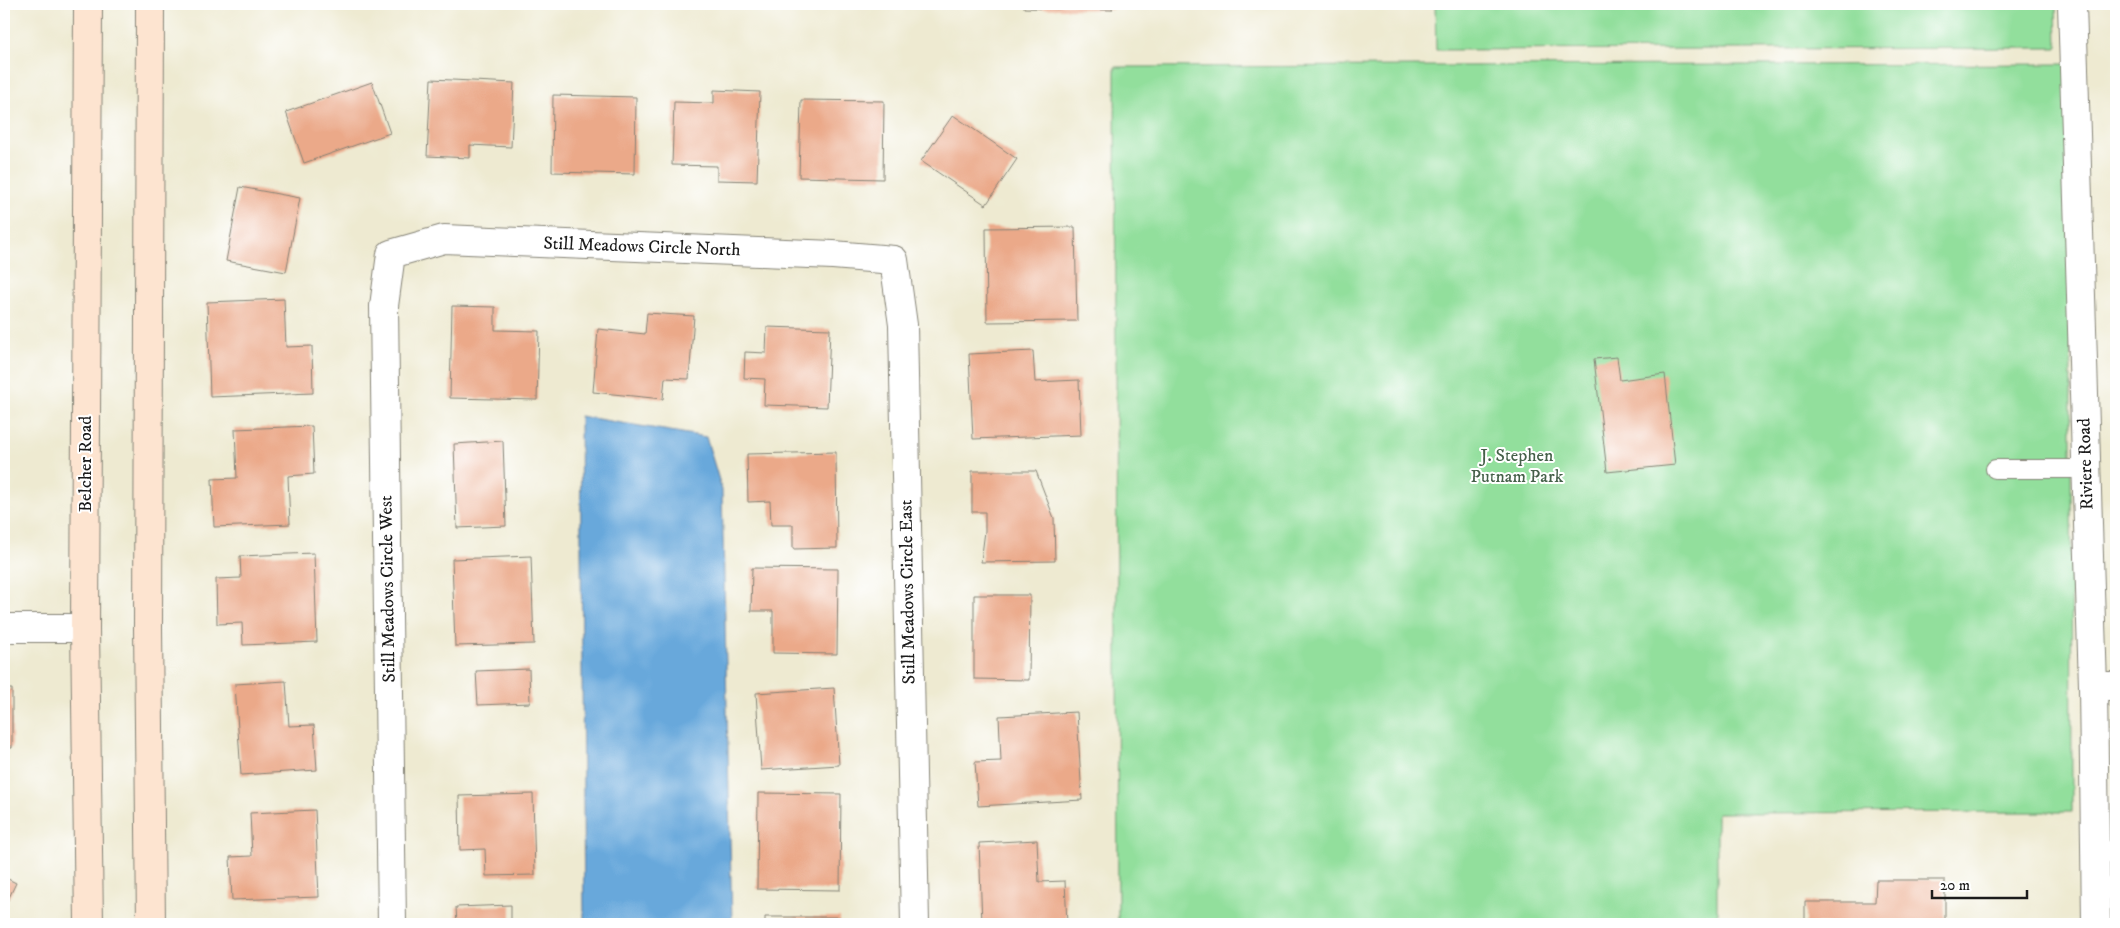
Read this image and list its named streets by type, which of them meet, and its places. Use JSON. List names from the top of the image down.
{
  "streets": {
    "main road": ["Belcher Road"],
    "street": [
      "Still Meadows Circle North",
      "Riviere Road",
      "Still Meadows Circle West",
      "Still Meadows Circle East"
    ]
  },
  "crossings": [
    ["Still Meadows Circle North", "Still Meadows Circle West"],
    ["Still Meadows Circle North", "Still Meadows Circle East"]
  ],
  "parks": ["J. Stephen Putnam Park"],
  "scale_bar": "20 m"
}
